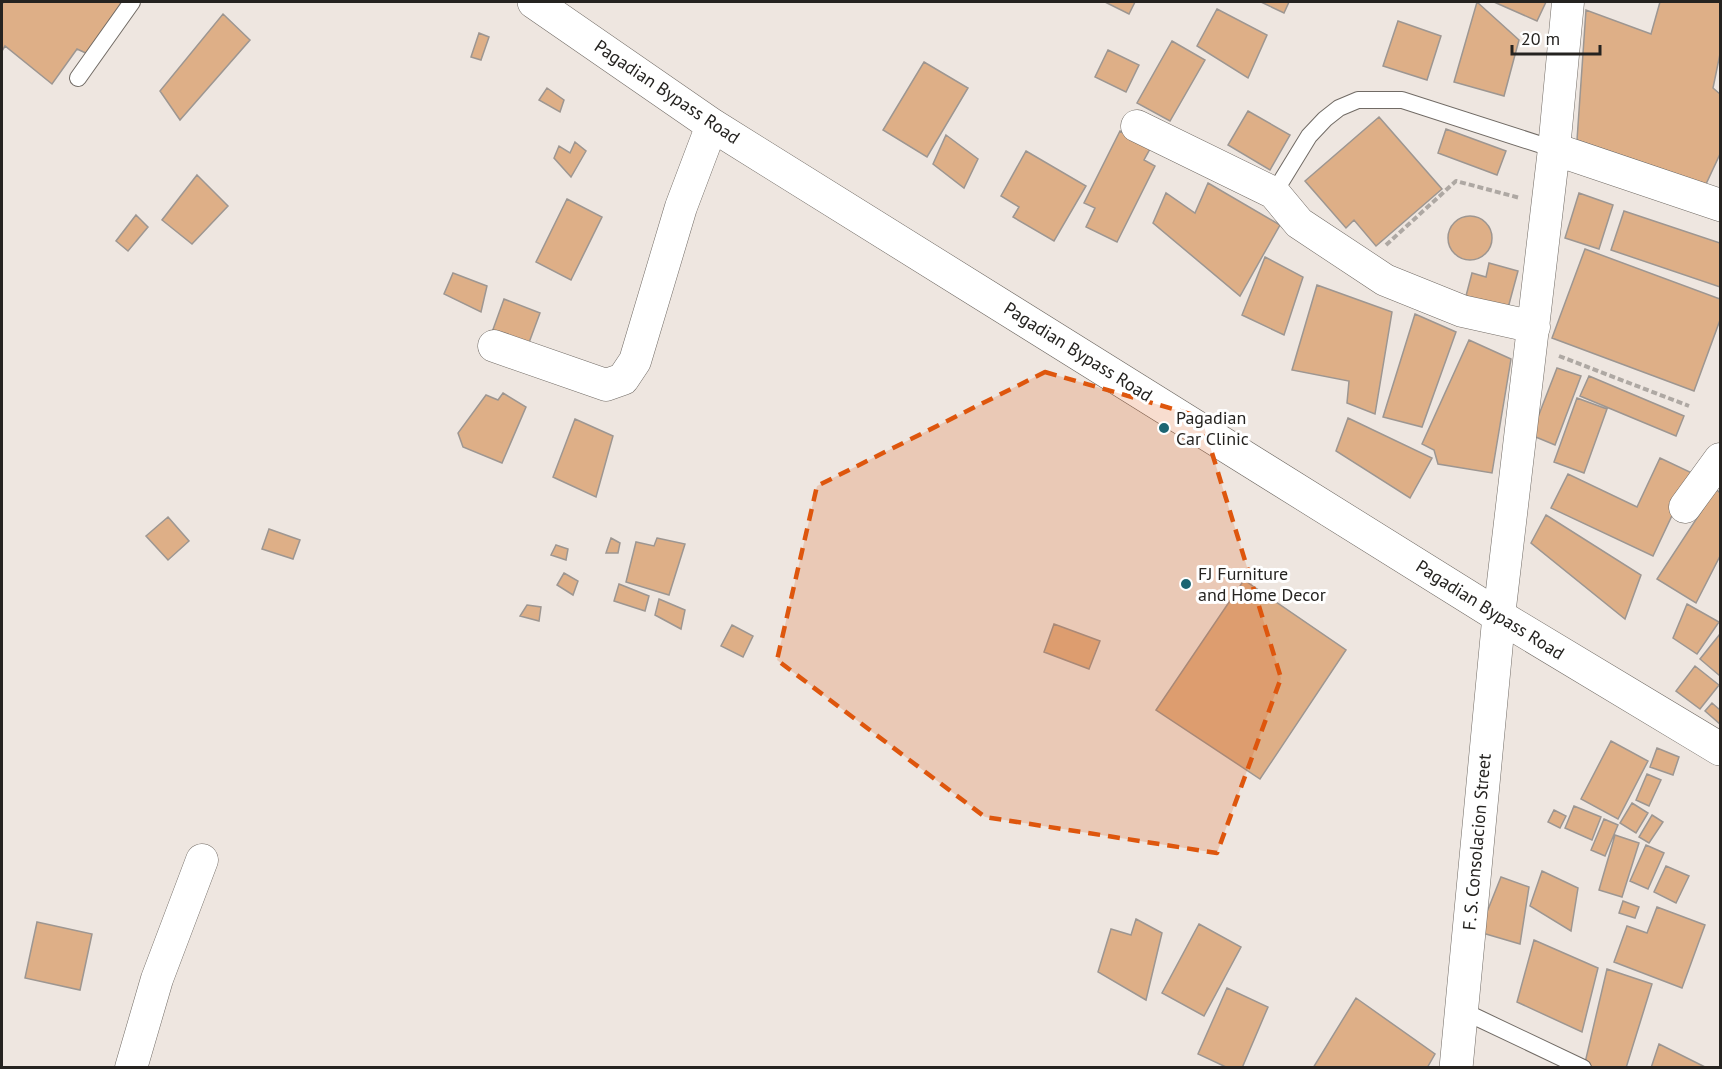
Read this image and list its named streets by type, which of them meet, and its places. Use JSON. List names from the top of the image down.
{
  "streets": {
    "main road": ["Pagadian Bypass Road", "F. S. Consolacion Street"]
  },
  "crossings": [
    ["Pagadian Bypass Road", "F. S. Consolacion Street"]
  ],
  "places": ["Pagadian Car Clinic", "FJ Furniture and Home Decor"],
  "scale_bar": "20 m"
}
